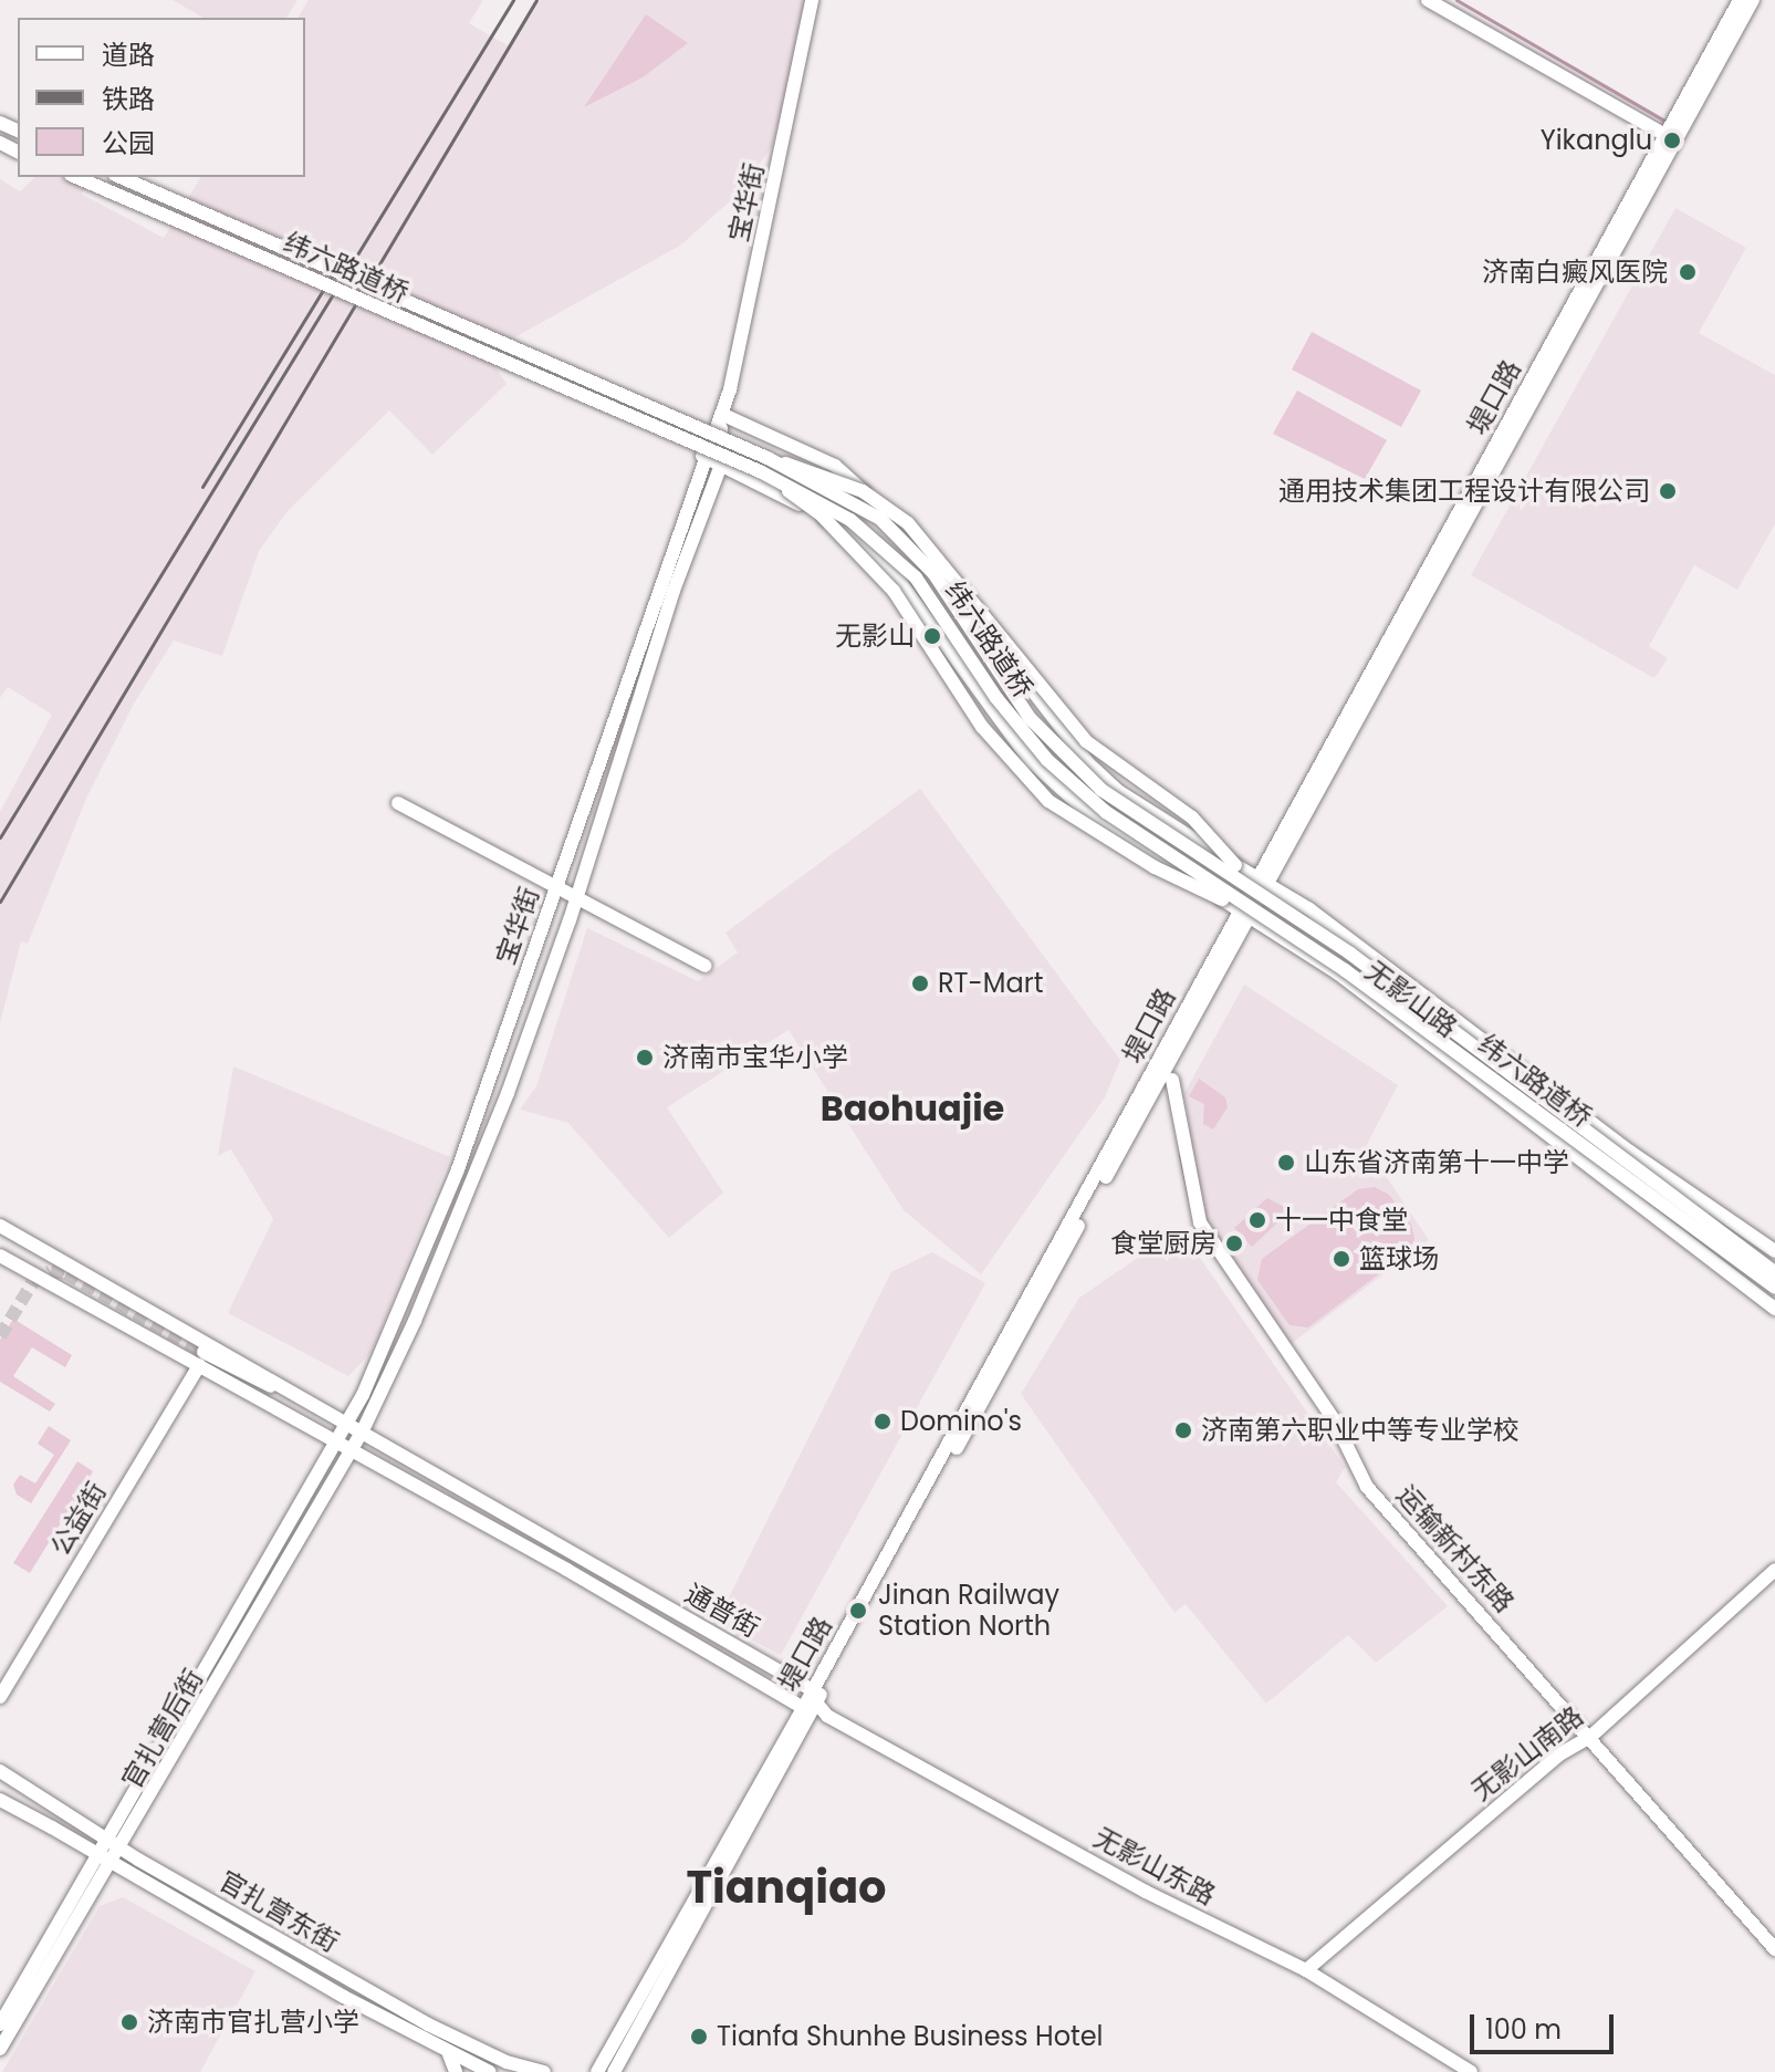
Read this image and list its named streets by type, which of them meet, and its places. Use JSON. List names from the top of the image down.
{
  "streets": {
    "main road": [
      "宝华街",
      "纬六路道桥",
      "堤口路",
      "无影山路",
      "公益街",
      "运输新村东路",
      "通普街",
      "官扎营后街",
      "无影山南路",
      "无影山东路",
      "官扎营东街"
    ]
  },
  "crossings": [
    ["宝华街", "无影山路"],
    ["宝华街", "通普街"],
    ["宝华街", "官扎营后街"],
    ["堤口路", "无影山路"],
    ["堤口路", "通普街"],
    ["堤口路", "无影山东路"],
    ["公益街", "通普街"],
    ["运输新村东路", "无影山南路"],
    ["通普街", "官扎营后街"],
    ["通普街", "无影山东路"],
    ["官扎营后街", "官扎营东街"],
    ["无影山南路", "无影山东路"]
  ],
  "districts": ["Baohuajie", "Tianqiao"],
  "places": [
    "Yikanglu",
    "济南白癜风医院",
    "通用技术集团工程设计有限公司",
    "无影山",
    "RT-Mart",
    "济南市宝华小学",
    "山东省济南第十一中学",
    "十一中食堂",
    "食堂厨房",
    "篮球场",
    "Domino's",
    "济南第六职业中等专业学校",
    "Jinan Railway Station North",
    "济南市官扎营小学",
    "Tianfa Shunhe Business Hotel"
  ],
  "legend": ["道路", "铁路", "公园"],
  "scale_bar": "100 m"
}
